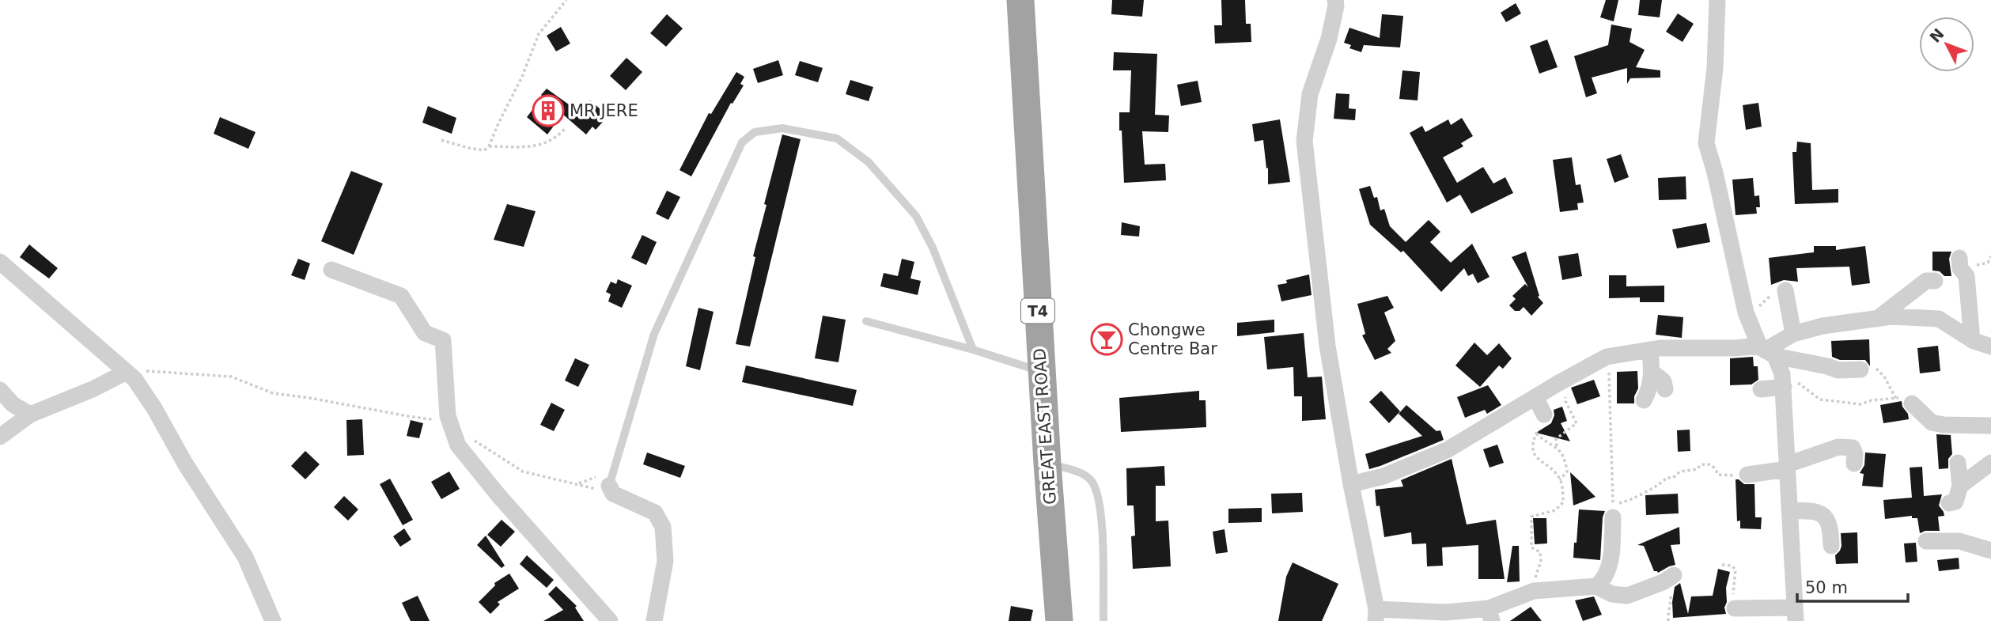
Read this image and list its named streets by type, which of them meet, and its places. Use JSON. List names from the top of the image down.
{
  "streets": {
    "highway": ["T4", "GREAT EAST ROAD"]
  },
  "places": {
    "building": ["MR JERE"],
    "bar": ["Chongwe Centre Bar"]
  },
  "scale_bar": "50 m",
  "north": "top left"
}
